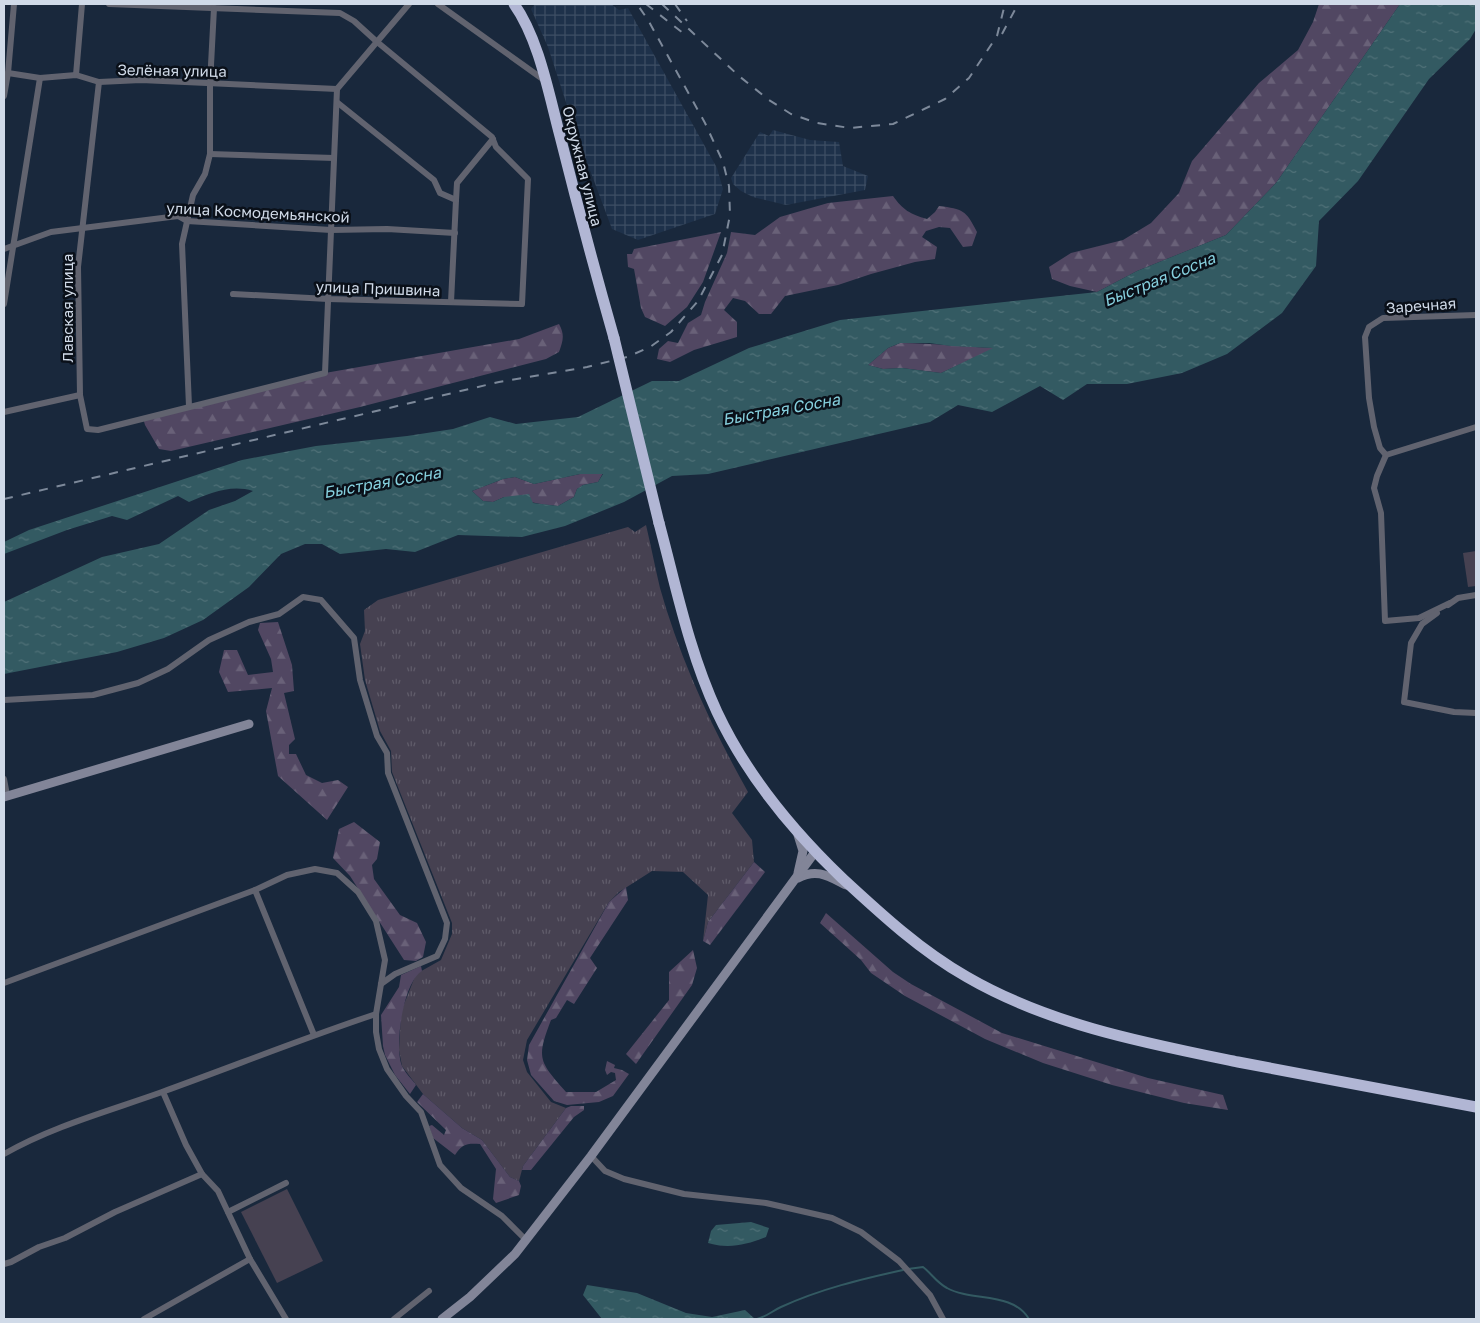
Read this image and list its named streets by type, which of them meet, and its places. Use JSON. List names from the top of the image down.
{
  "streets": {
    "highway": ["Окружная улица"],
    "street": [
      "Зелёная улица",
      "улица Космодемьянской",
      "улица Пришвина",
      "Заречная",
      "Лавская улица"
    ]
  },
  "crossings": [
    ["Зелёная улица", "Лавская улица"],
    ["улица Космодемьянской", "Лавская улица"]
  ],
  "water": ["Быстрая Сосна"]
}
